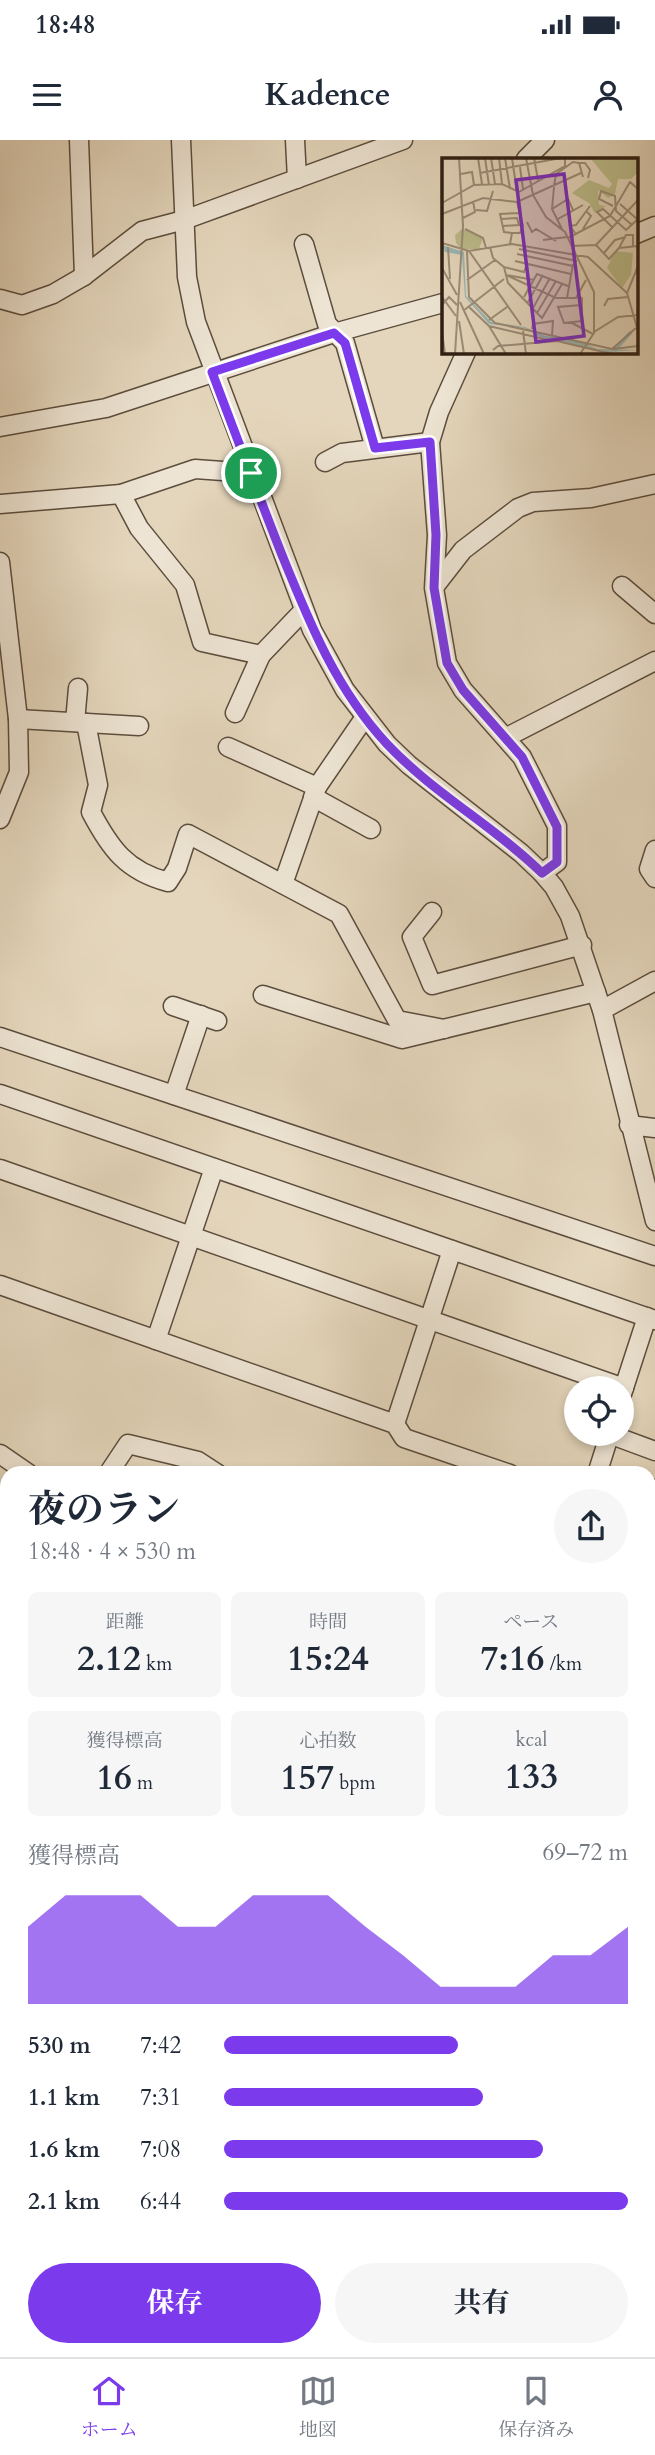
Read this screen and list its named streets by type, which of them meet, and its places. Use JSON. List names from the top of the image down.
{
  "page": {
    "status": "18:48",
    "header": "Kadence",
    "heading": ["夜のラン", "18:48 · 4 × 530 m"],
    "stats": [
      ["距離", "2.12 km"],
      ["時間", "15:24"],
      ["ペース", "7:16 /km"],
      ["獲得標高", "16 m"],
      ["心拍数", "157 bpm"],
      ["kcal", "133"]
    ],
    "chart": ["獲得標高", "69–72 m"],
    "list": [
      {
        "name": "530 m",
        "note": "7:42"
      },
      {
        "name": "1.1 km",
        "note": "7:31"
      },
      {
        "name": "1.6 km",
        "note": "7:08"
      },
      {
        "name": "2.1 km",
        "note": "6:44"
      }
    ],
    "buttons": ["保存", "共有"],
    "tabs": ["ホーム", "地図", "保存済み"]
  }
}
